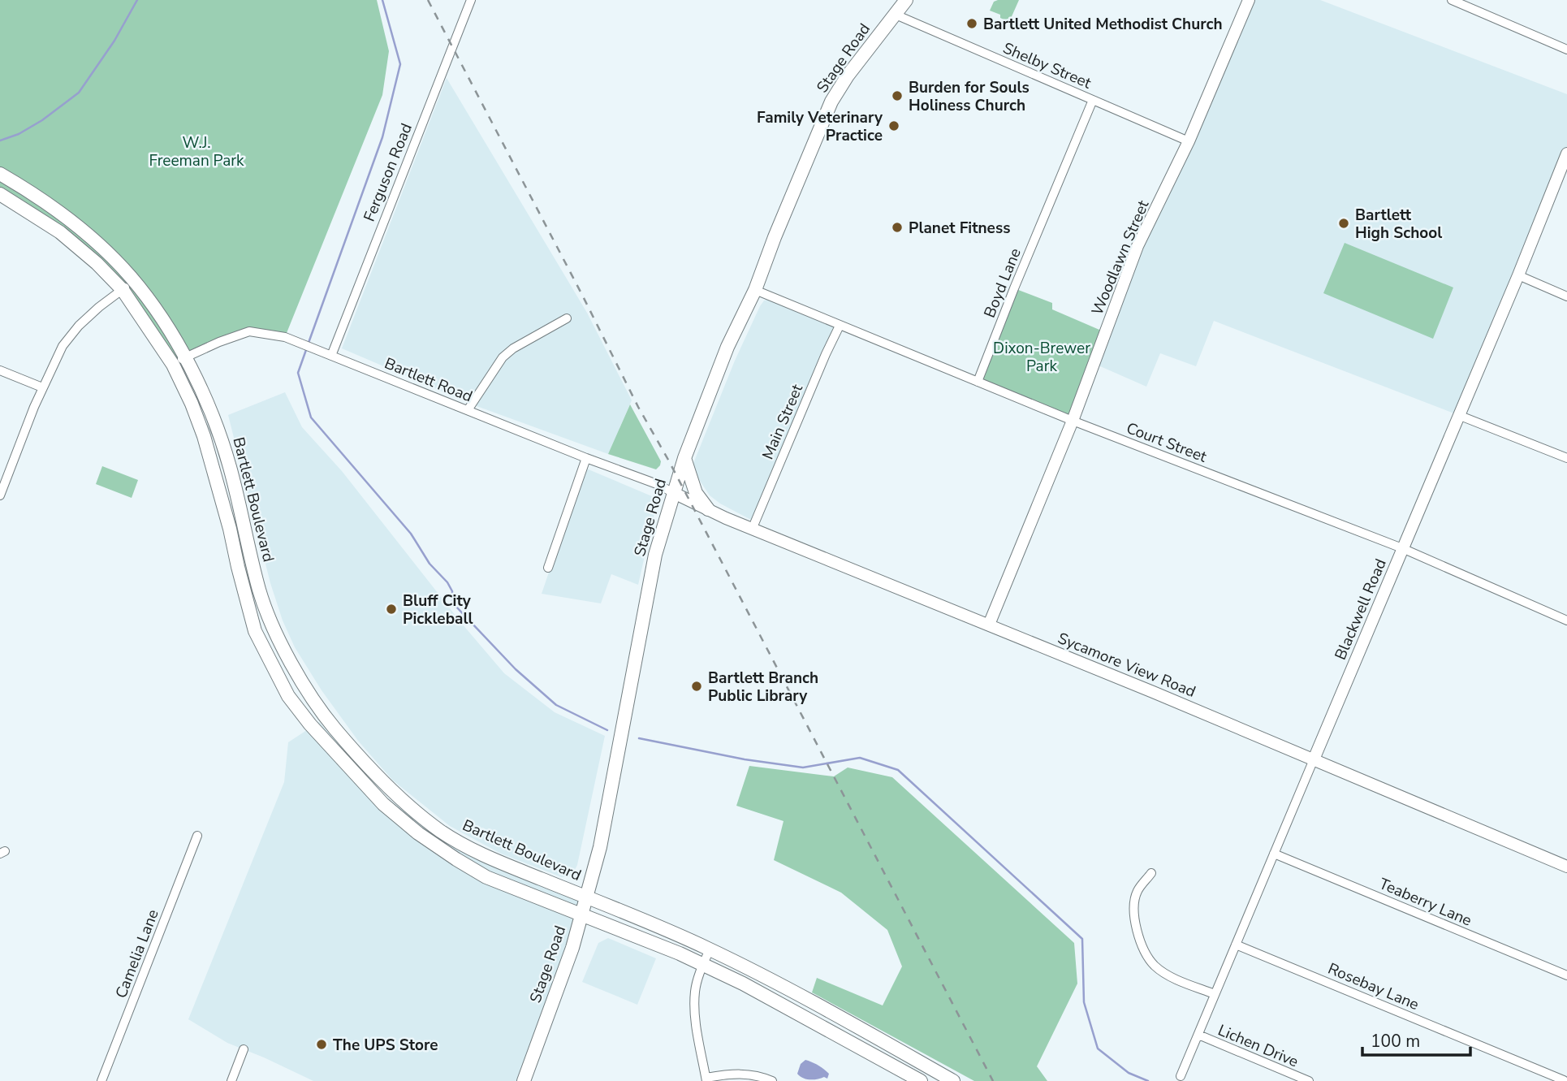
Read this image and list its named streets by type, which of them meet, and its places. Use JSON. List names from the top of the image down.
{
  "streets": {
    "main road": ["Stage Road", "Bartlett Boulevard"],
    "street": [
      "Shelby Street",
      "Ferguson Road",
      "Woodlawn Street",
      "Boyd Lane",
      "Bartlett Road",
      "Main Street",
      "Court Street",
      "Blackwell Road",
      "Sycamore View Road",
      "Teaberry Lane",
      "Camelia Lane",
      "Rosebay Lane",
      "Lichen Drive"
    ]
  },
  "crossings": [
    ["Stage Road", "Shelby Street"],
    ["Stage Road", "Bartlett Road"],
    ["Stage Road", "Court Street"],
    ["Stage Road", "Bartlett Boulevard"],
    ["Stage Road", "Sycamore View Road"],
    ["Shelby Street", "Woodlawn Street"],
    ["Shelby Street", "Boyd Lane"],
    ["Ferguson Road", "Bartlett Road"],
    ["Woodlawn Street", "Court Street"],
    ["Woodlawn Street", "Sycamore View Road"],
    ["Boyd Lane", "Court Street"],
    ["Bartlett Road", "Bartlett Boulevard"],
    ["Bartlett Road", "Sycamore View Road"],
    ["Main Street", "Court Street"],
    ["Main Street", "Sycamore View Road"],
    ["Court Street", "Blackwell Road"],
    ["Blackwell Road", "Sycamore View Road"],
    ["Blackwell Road", "Teaberry Lane"],
    ["Blackwell Road", "Rosebay Lane"],
    ["Blackwell Road", "Lichen Drive"]
  ],
  "parks": ["W.J. Freeman Park", "Dixon-Brewer Park"],
  "places": [
    "Bartlett United Methodist Church",
    "Burden for Souls Holiness Church",
    "Family Veterinary Practice",
    "Bartlett High School",
    "Planet Fitness",
    "Bluff City Pickleball",
    "Bartlett Branch Public Library",
    "The UPS Store"
  ],
  "scale_bar": "100 m"
}
